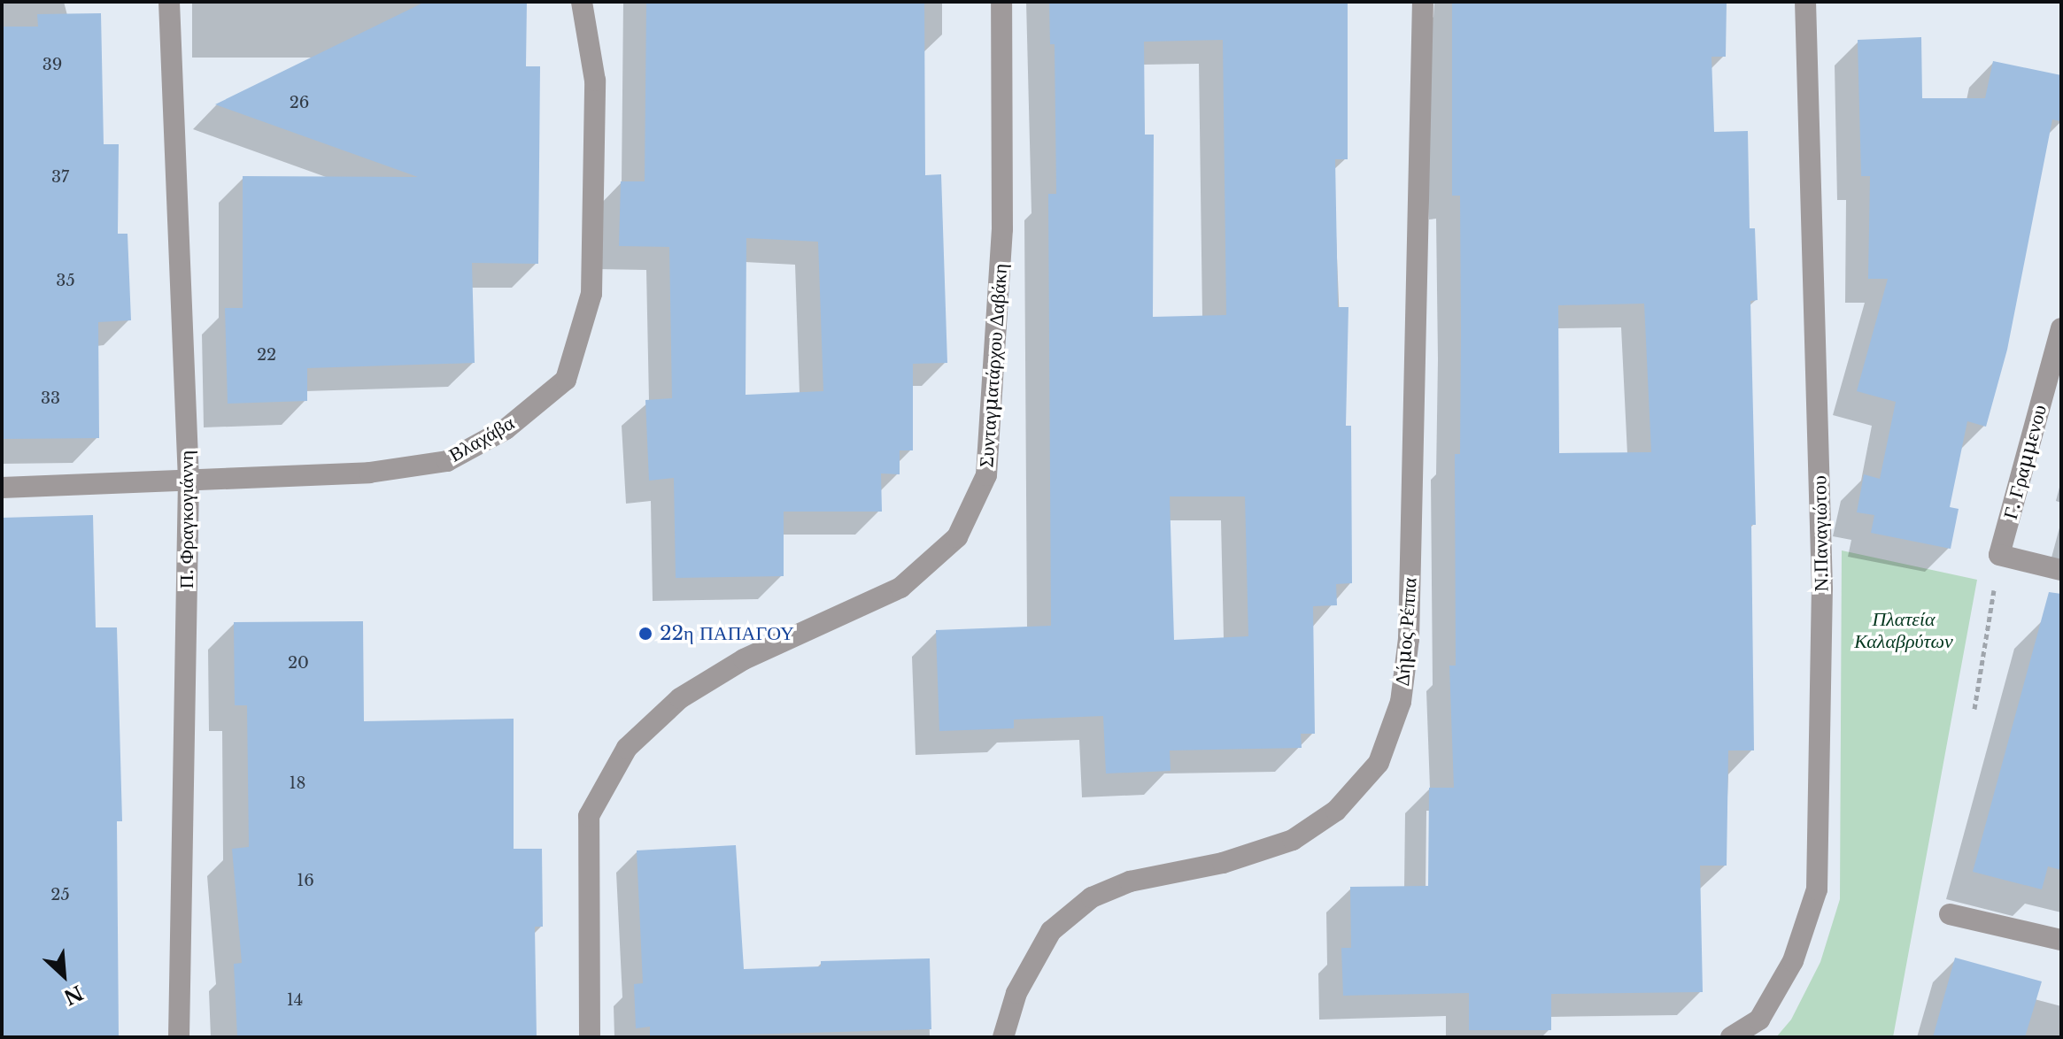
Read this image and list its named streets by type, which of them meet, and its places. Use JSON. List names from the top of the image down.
{
  "streets": {
    "street": [
      "Συνταγματάρχου Δαβάκη",
      "Βλαχάβα",
      "Γ. Γραμμενου",
      "Π. Φραγκογιάννη",
      "Ν.Παναγιώτου",
      "Δήμος Ρέππα"
    ]
  },
  "crossings": [
    ["Βλαχάβα", "Π. Φραγκογιάννη"]
  ],
  "parks": ["Πλατεία Καλαβρύτων"],
  "places": ["22η ΠΑΠΑΓΟΥ"],
  "house_numbers": [
    "39",
    "26",
    "37",
    "35",
    "22",
    "33",
    "20",
    "18",
    "16",
    "25",
    "14"
  ],
  "north": "bottom right"
}
